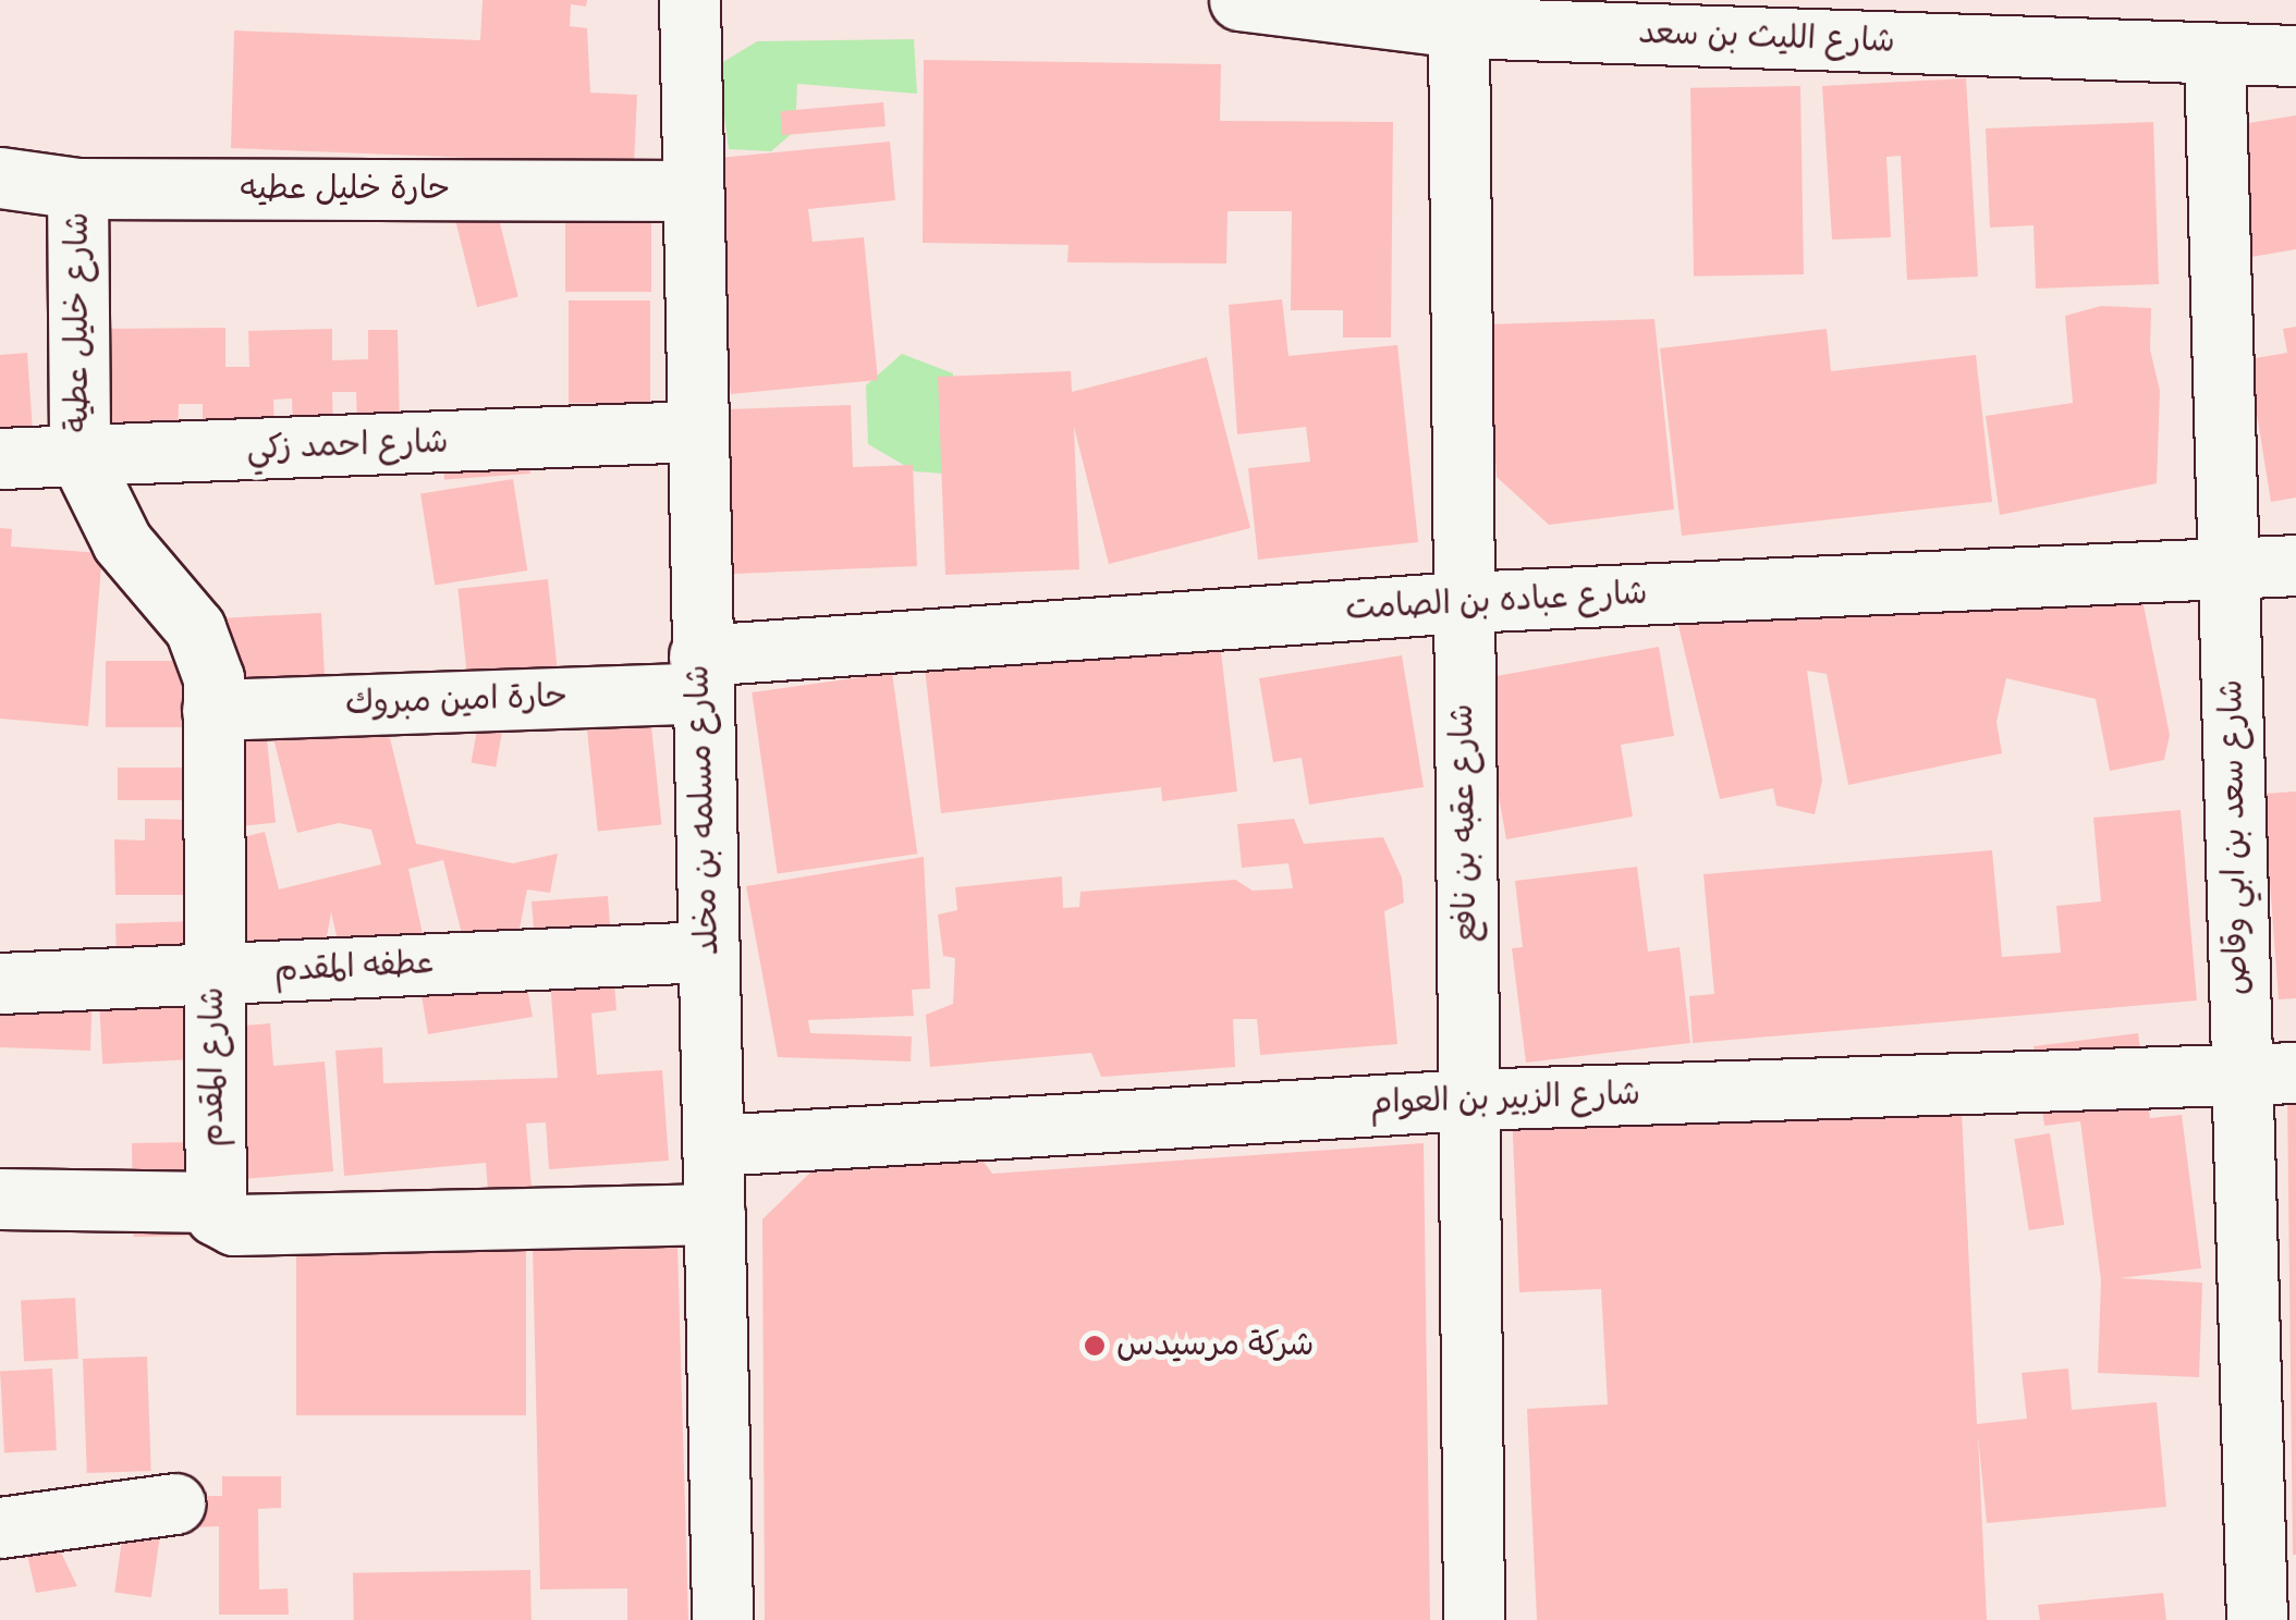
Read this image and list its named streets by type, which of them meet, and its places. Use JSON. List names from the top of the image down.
{
  "streets": {
    "street": [
      "شارع الليث بن سعد",
      "حارة خليل عطيه",
      "شارع خليل عطية",
      "شارع احمد زكي",
      "شارع عباده بن الصامت",
      "حارة امين مبروك",
      "شارع مسلمه بن مخلد",
      "شارع عقبه بن نافع",
      "شارع سعد بن ابي وقاص",
      "عطفه المقدم",
      "شارع المقدم",
      "شارع الزبير بن العوام"
    ]
  },
  "crossings": [
    ["شارع الليث بن سعد", "شارع عقبه بن نافع"],
    ["شارع الليث بن سعد", "شارع سعد بن ابي وقاص"],
    ["حارة خليل عطيه", "شارع خليل عطية"],
    ["حارة خليل عطيه", "شارع مسلمه بن مخلد"],
    ["شارع خليل عطية", "شارع احمد زكي"],
    ["شارع خليل عطية", "شارع المقدم"],
    ["شارع احمد زكي", "شارع مسلمه بن مخلد"],
    ["شارع احمد زكي", "شارع المقدم"],
    ["شارع عباده بن الصامت", "حارة امين مبروك"],
    ["شارع عباده بن الصامت", "شارع مسلمه بن مخلد"],
    ["شارع عباده بن الصامت", "شارع عقبه بن نافع"],
    ["شارع عباده بن الصامت", "شارع سعد بن ابي وقاص"],
    ["حارة امين مبروك", "شارع مسلمه بن مخلد"],
    ["حارة امين مبروك", "شارع المقدم"],
    ["شارع مسلمه بن مخلد", "عطفه المقدم"],
    ["شارع مسلمه بن مخلد", "شارع الزبير بن العوام"],
    ["شارع عقبه بن نافع", "شارع الزبير بن العوام"],
    ["شارع سعد بن ابي وقاص", "شارع الزبير بن العوام"],
    ["عطفه المقدم", "شارع المقدم"]
  ],
  "places": ["شركة مرسيدس"]
}
